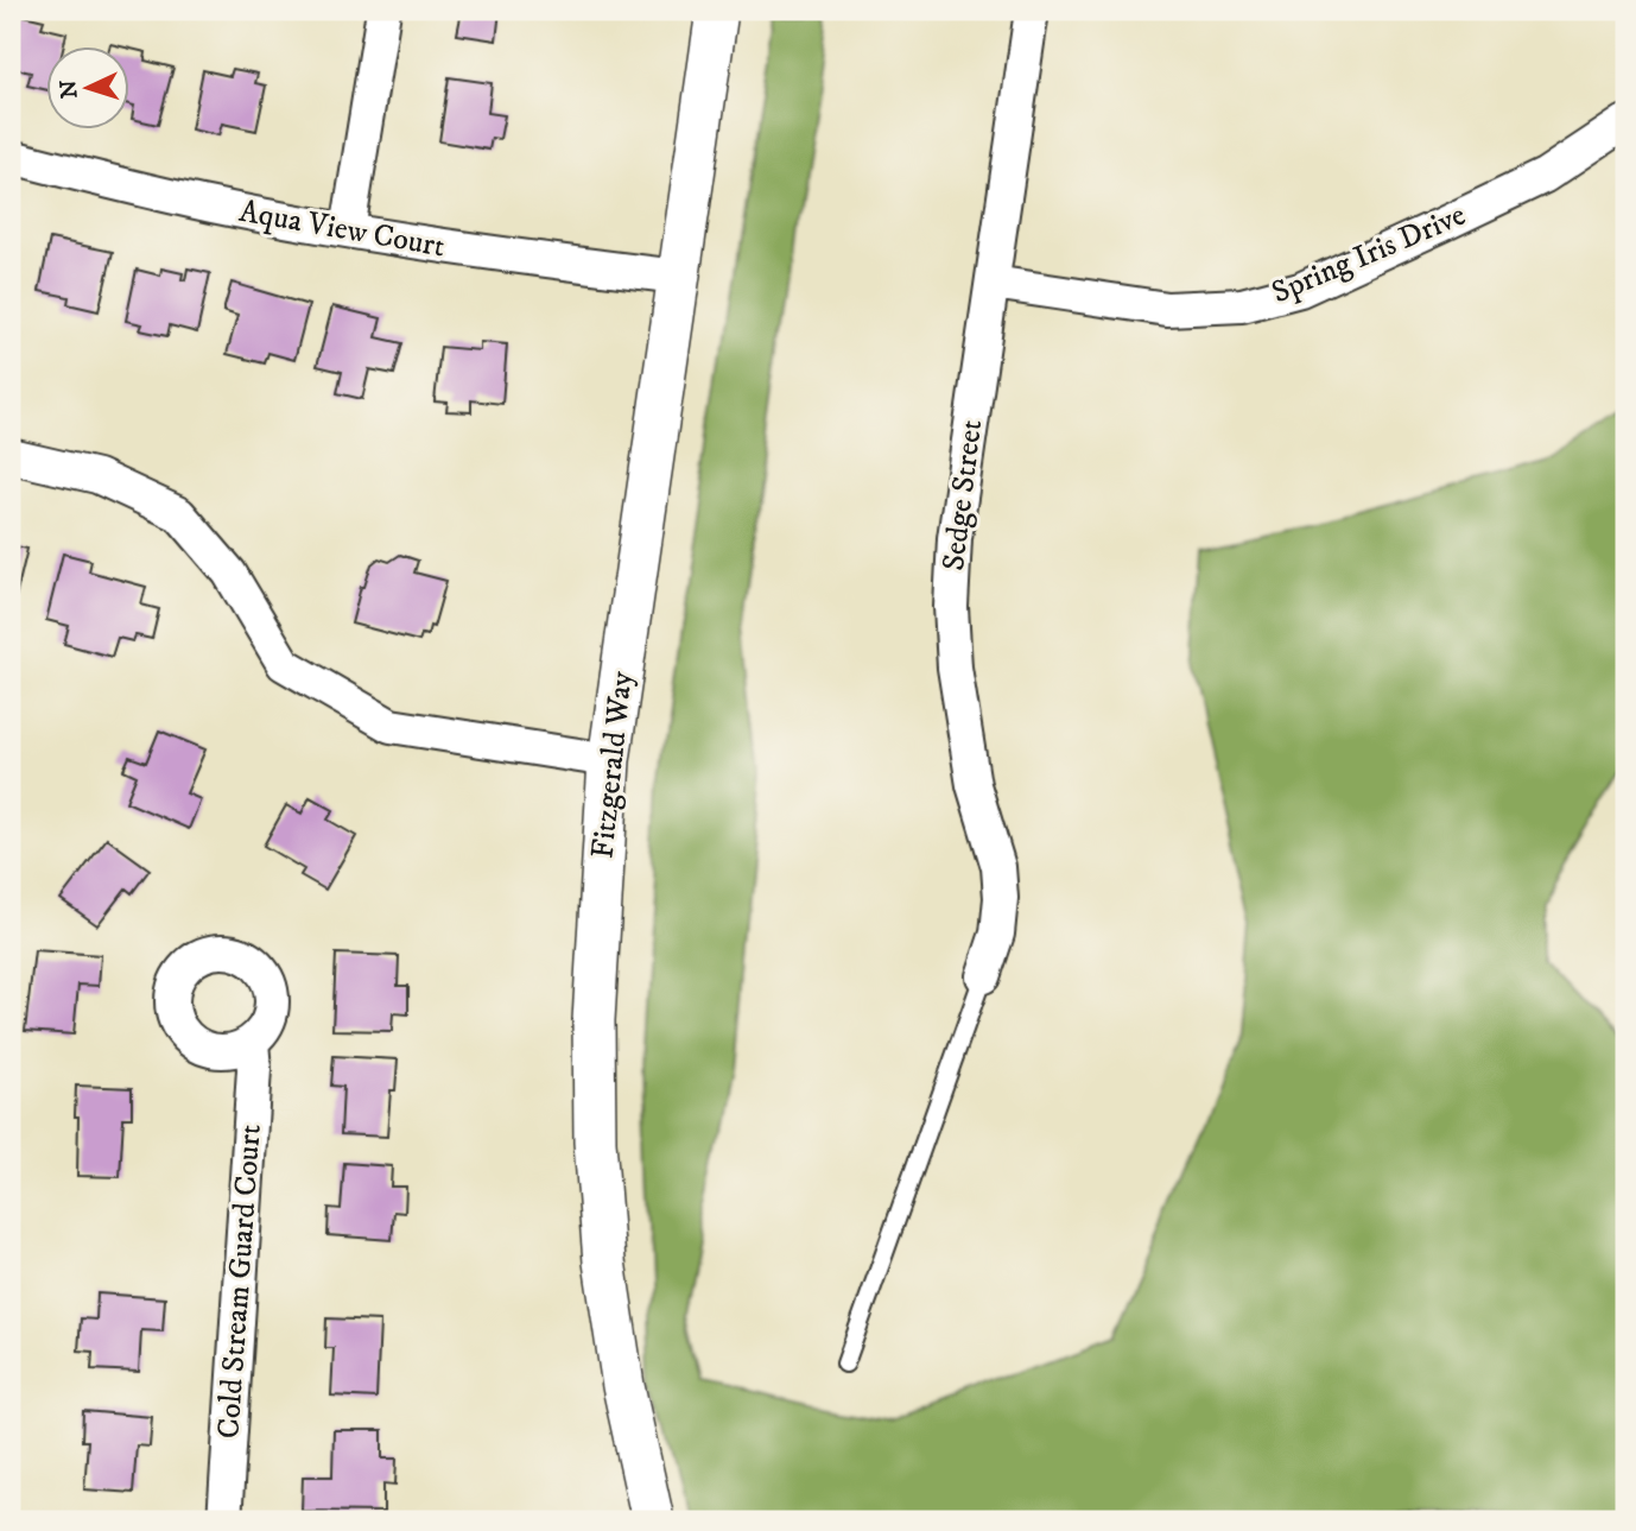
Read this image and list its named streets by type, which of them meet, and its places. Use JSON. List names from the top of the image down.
{
  "streets": {
    "street": [
      "Aqua View Court",
      "Spring Iris Drive",
      "Sedge Street",
      "Fitzgerald Way",
      "Cold Stream Guard Court"
    ]
  },
  "crossings": [
    ["Aqua View Court", "Fitzgerald Way"],
    ["Spring Iris Drive", "Sedge Street"]
  ],
  "north": "left"
}
